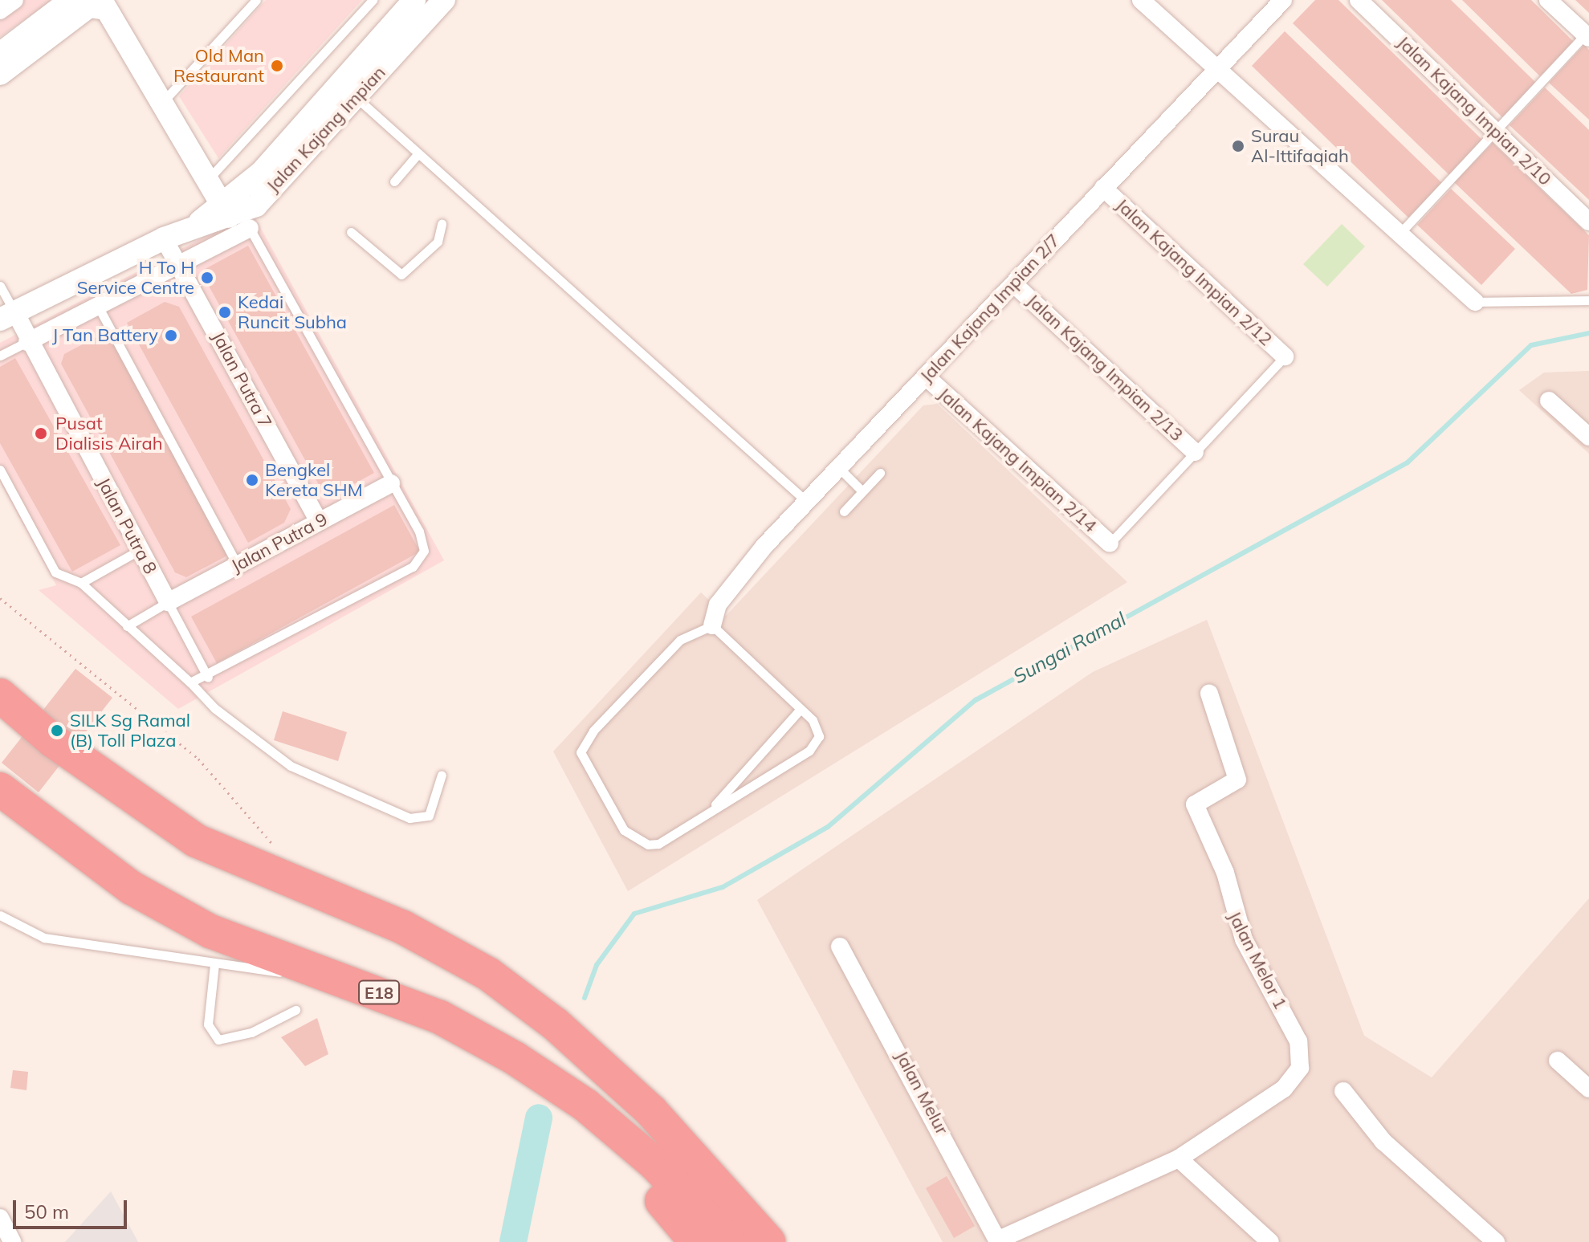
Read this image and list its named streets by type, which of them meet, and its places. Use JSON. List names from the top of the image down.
{
  "streets": {
    "highway": ["E18"],
    "street": [
      "Jalan Kajang Impian 2/10",
      "Jalan Kajang Impian",
      "Jalan Kajang Impian 2/12",
      "Jalan Kajang Impian 2/7",
      "Jalan Kajang Impian 2/13",
      "Jalan Putra 7",
      "Jalan Kajang Impian 2/14",
      "Jalan Putra 8",
      "Jalan Putra 9",
      "Jalan Melor 1",
      "Jalan Melur"
    ]
  },
  "crossings": [
    ["Jalan Kajang Impian", "Jalan Putra 7"],
    ["Jalan Kajang Impian", "Jalan Putra 8"],
    ["Jalan Kajang Impian 2/12", "Jalan Kajang Impian 2/7"],
    ["Jalan Kajang Impian 2/7", "Jalan Kajang Impian 2/13"],
    ["Jalan Kajang Impian 2/7", "Jalan Kajang Impian 2/14"],
    ["Jalan Putra 7", "Jalan Putra 9"],
    ["Jalan Putra 8", "Jalan Putra 9"],
    ["Jalan Melor 1", "Jalan Melur"]
  ],
  "water": ["Sungai Ramal"],
  "places": [
    "Old Man Restaurant",
    "Surau Al-Ittifaqiah",
    "H To H Service Centre",
    "Kedai Runcit Subha",
    "J Tan Battery",
    "Pusat Dialisis Airah",
    "Bengkel Kereta SHM",
    "SILK Sg Ramal (B) Toll Plaza"
  ],
  "scale_bar": "50 m"
}
